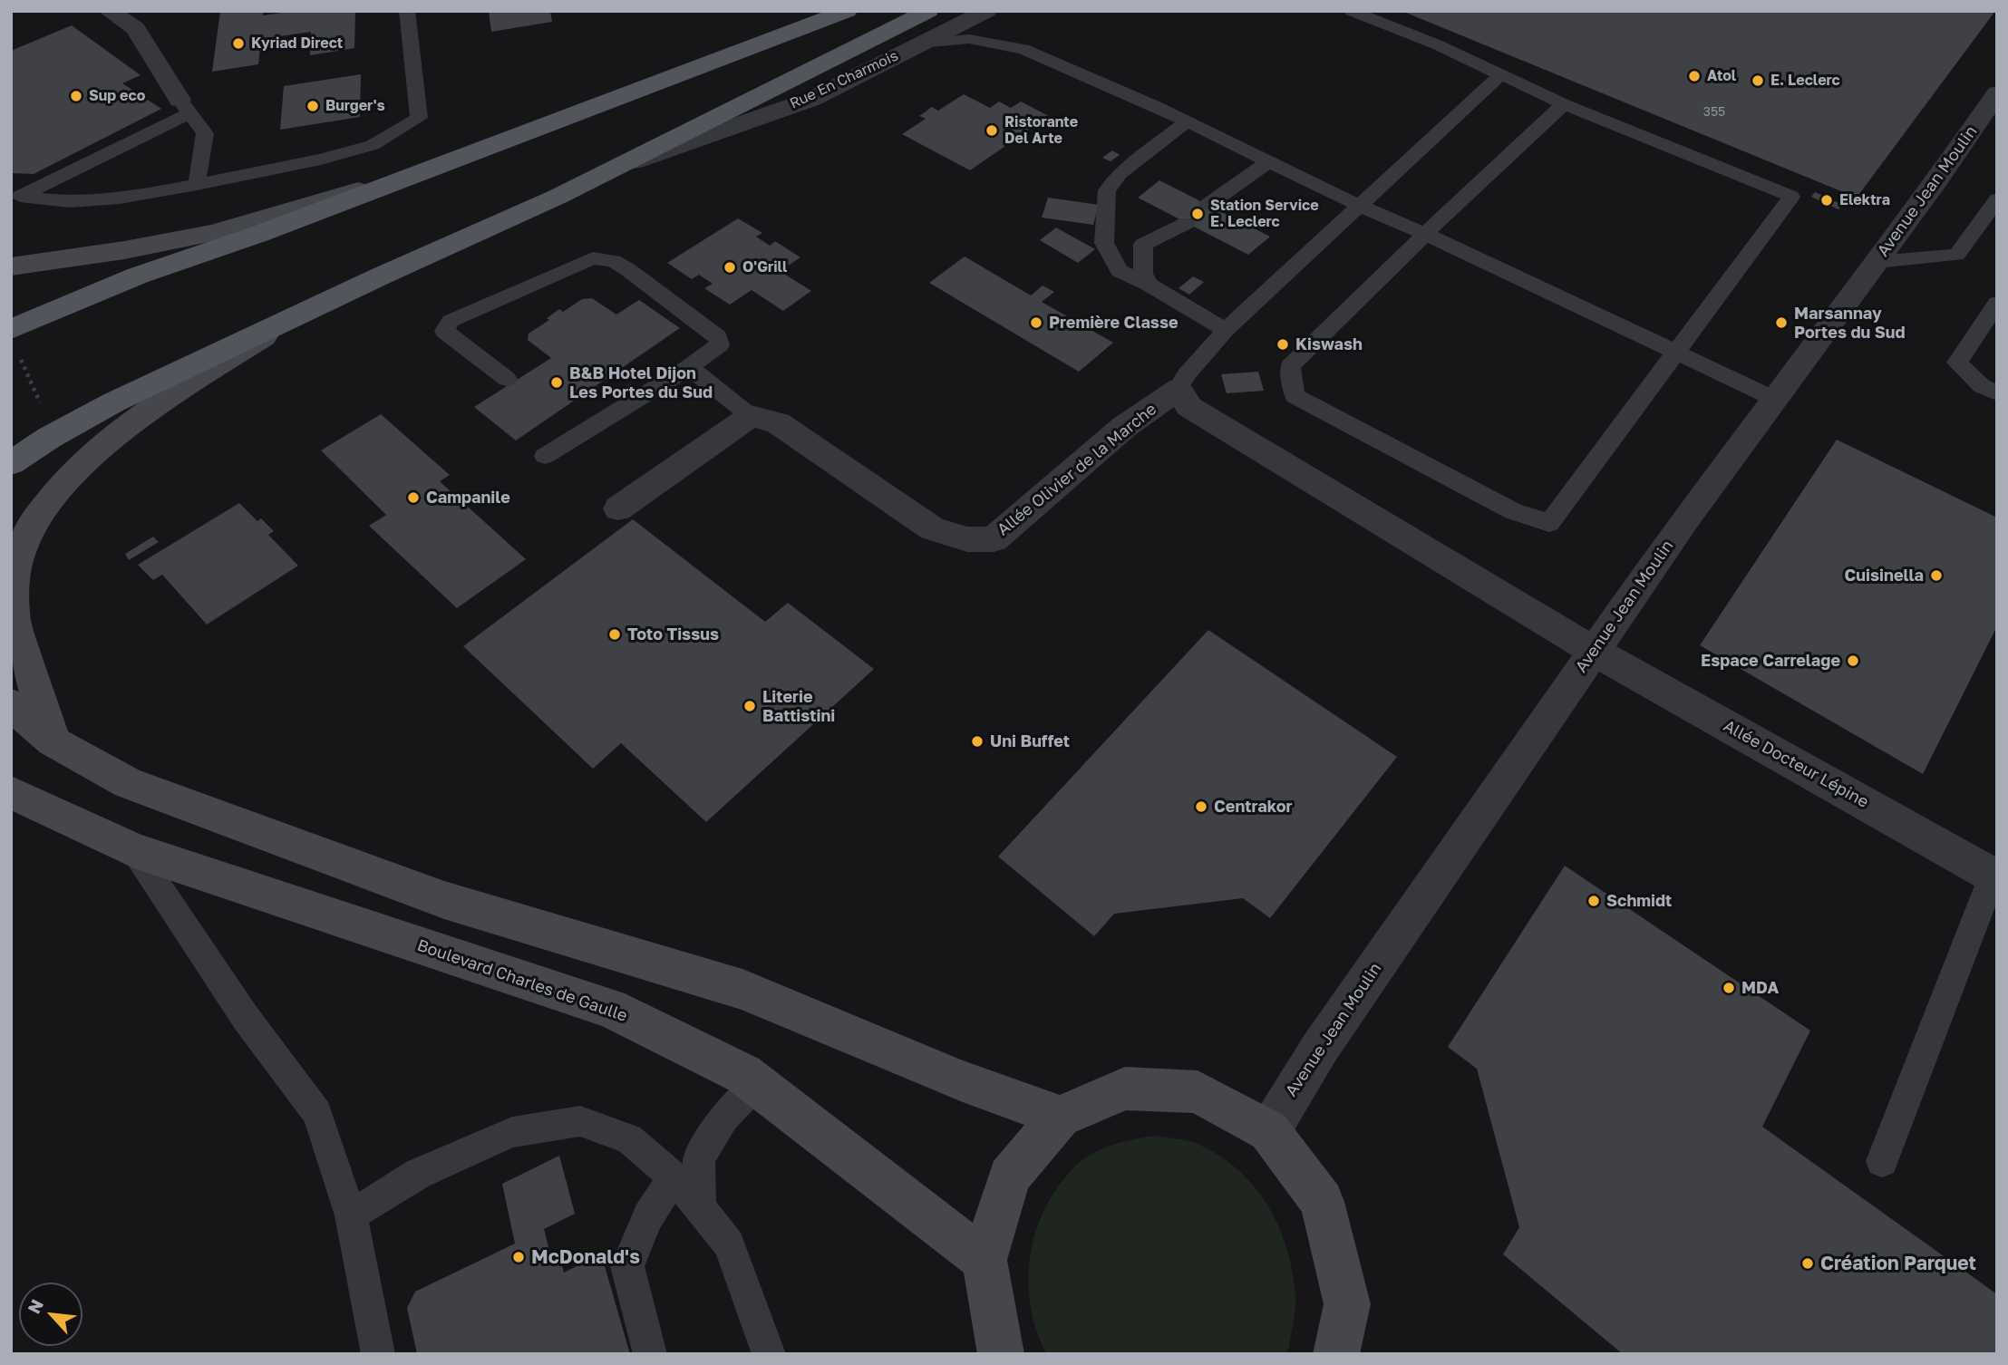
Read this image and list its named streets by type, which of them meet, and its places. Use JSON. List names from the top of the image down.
{
  "streets": {
    "street": [
      "Rue En Charmois",
      "Avenue Jean Moulin",
      "Allée Olivier de la Marche",
      "Allée Docteur Lépine",
      "Boulevard Charles de Gaulle"
    ]
  },
  "crossings": [
    ["Avenue Jean Moulin", "Allée Docteur Lépine"]
  ],
  "places": [
    "Kyriad Direct",
    "Atol",
    "E. Leclerc",
    "Sup eco",
    "Burger's",
    "Ristorante Del Arte",
    "Elektra",
    "Station Service E. Leclerc",
    "O'Grill",
    "Première Classe",
    "Marsannay Portes du Sud",
    "Kiswash",
    "B&B Hotel Dijon Les Portes du Sud",
    "Campanile",
    "Cuisinella",
    "Toto Tissus",
    "Espace Carrelage",
    "Literie Battistini",
    "Uni Buffet",
    "Centrakor",
    "Schmidt",
    "MDA",
    "McDonald's",
    "Création Parquet"
  ],
  "house_numbers": ["355"],
  "north": "top left"
}
